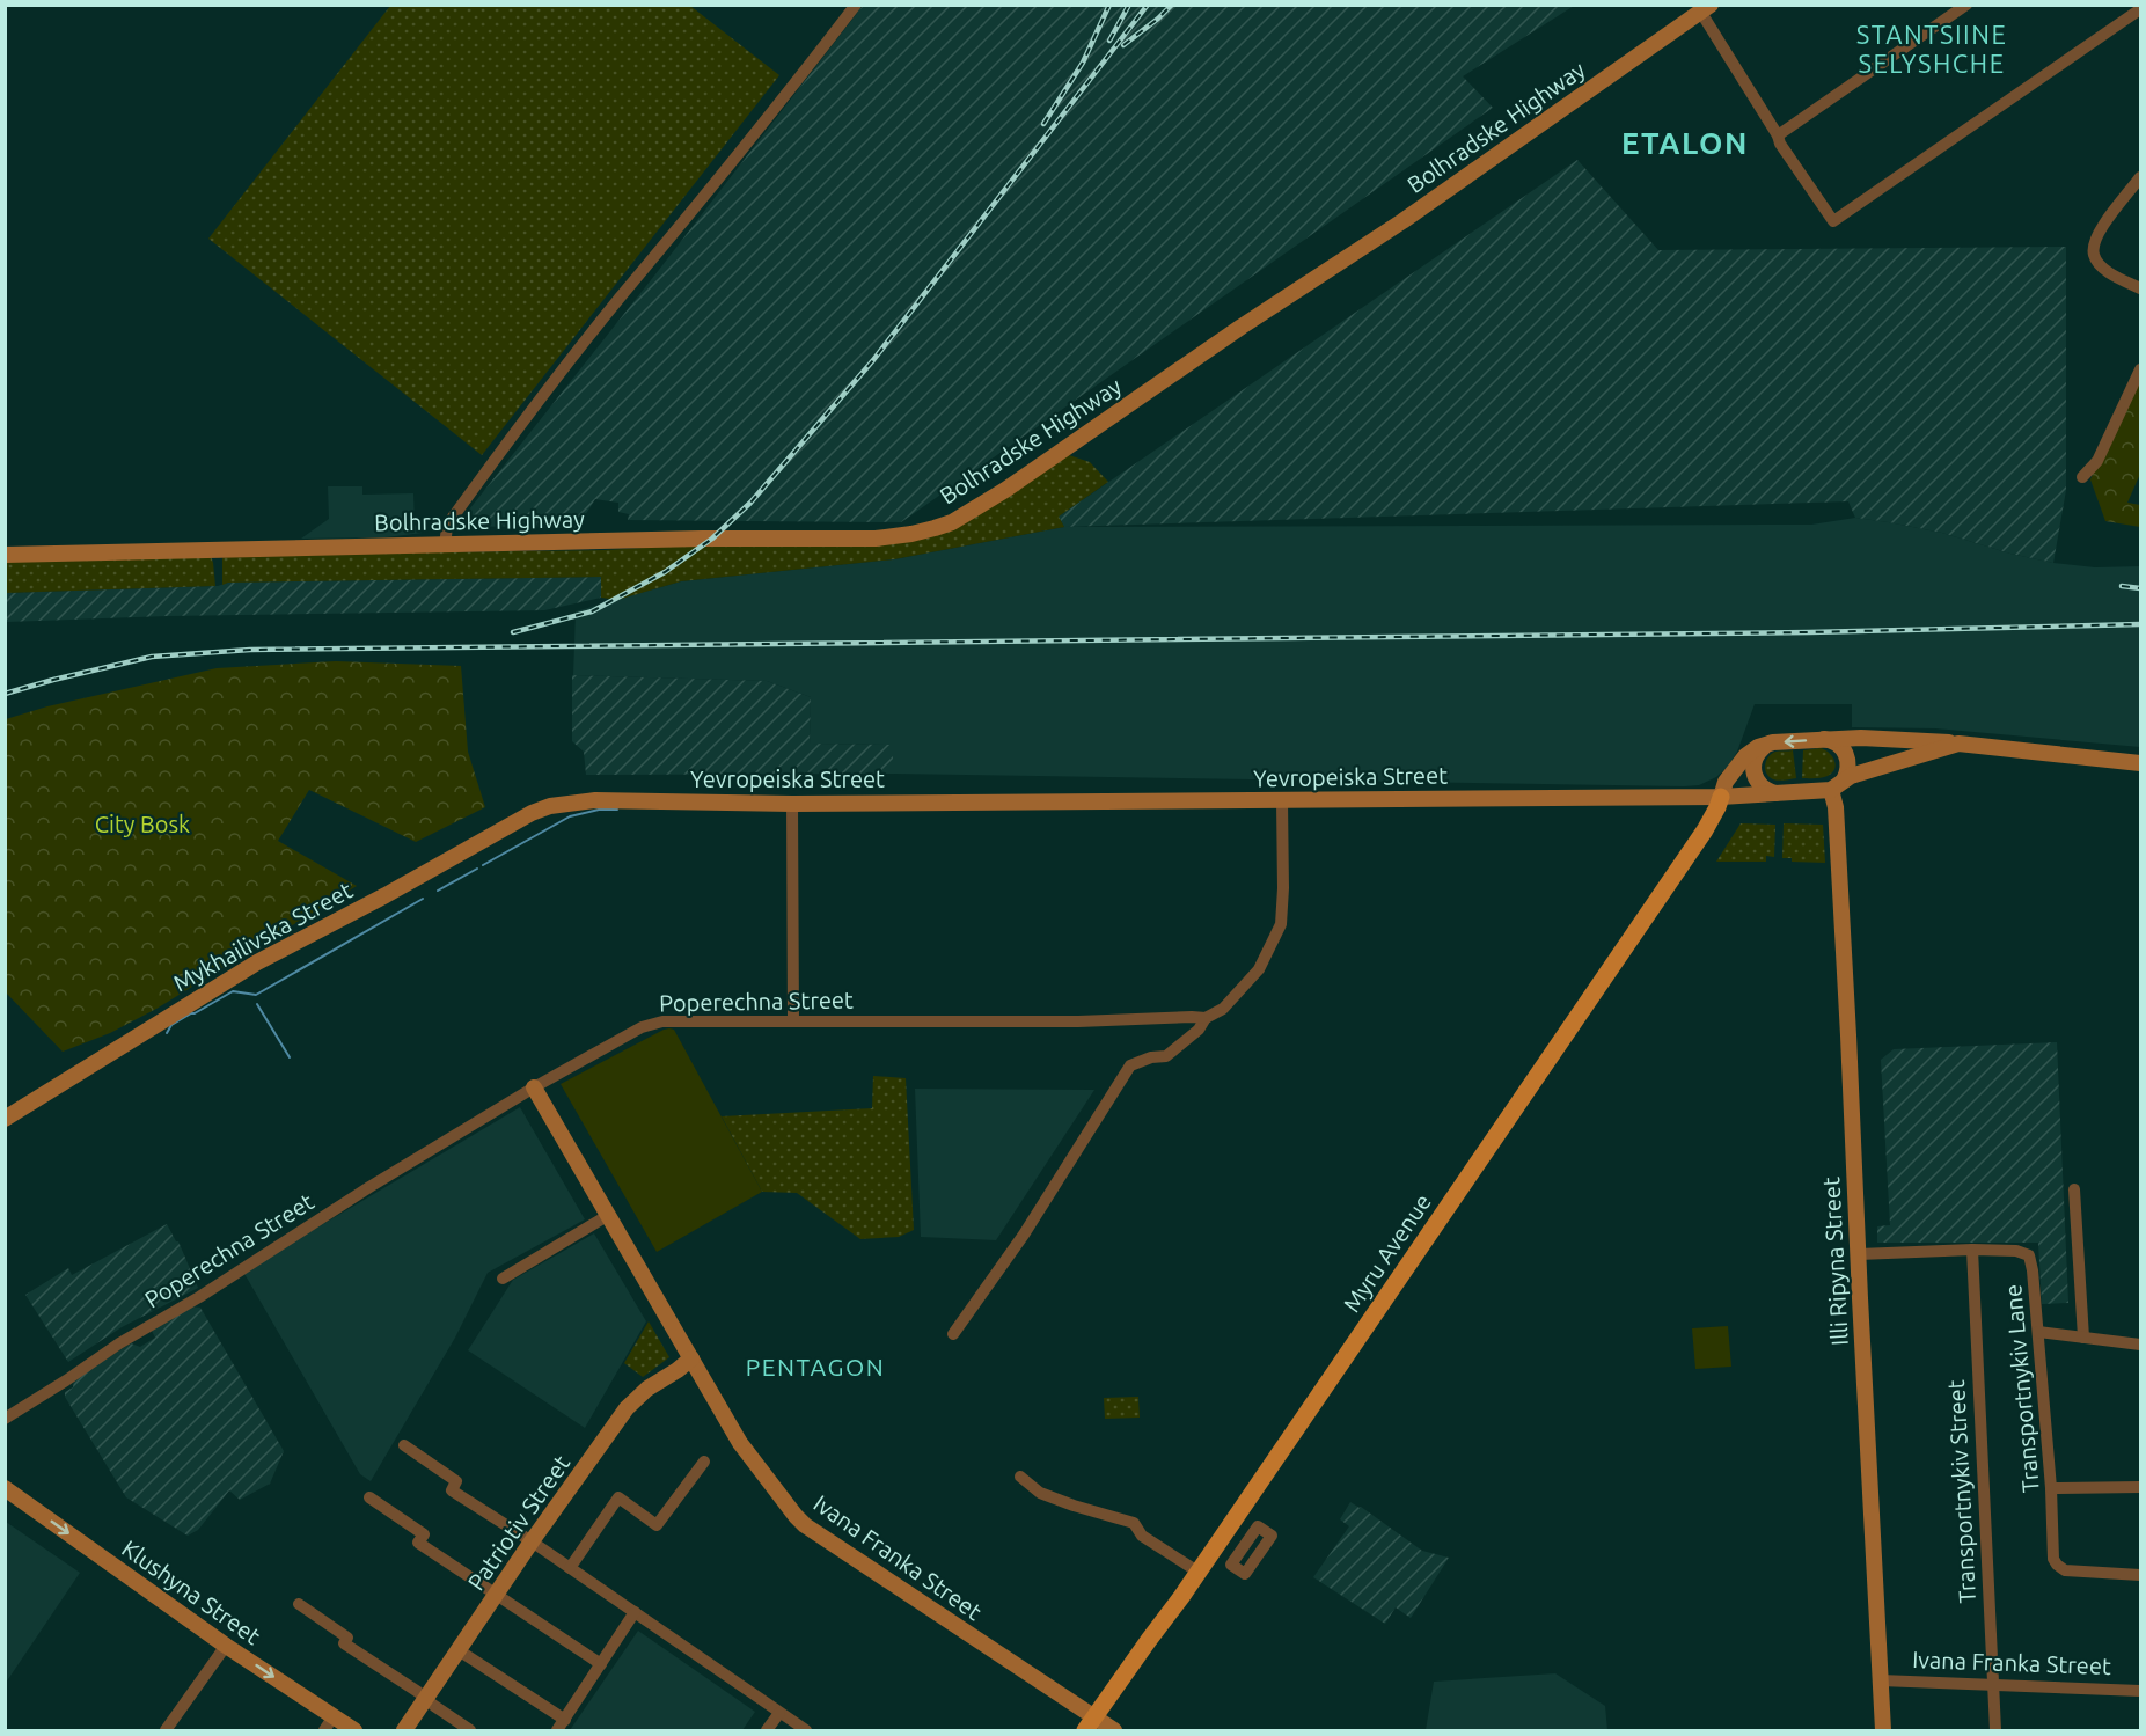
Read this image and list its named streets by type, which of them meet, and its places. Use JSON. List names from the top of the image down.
{
  "streets": {
    "main road": [
      "Bolhradske Highway",
      "Yevropeiska Street",
      "Mykhailivska Street",
      "Myru Avenue",
      "Illi Ripyna Street",
      "Patriotiv Street",
      "Ivana Franka Street",
      "Klushyna Street"
    ],
    "street": ["Poperechna Street", "Transportnykiv Lane", "Transportnykiv Street"]
  },
  "crossings": [
    ["Yevropeiska Street", "Mykhailivska Street"],
    ["Yevropeiska Street", "Myru Avenue"],
    ["Yevropeiska Street", "Illi Ripyna Street"],
    ["Poperechna Street", "Ivana Franka Street"],
    ["Myru Avenue", "Ivana Franka Street"],
    ["Illi Ripyna Street", "Transportnykiv Lane"],
    ["Illi Ripyna Street", "Ivana Franka Street"],
    ["Transportnykiv Lane", "Transportnykiv Street"],
    ["Transportnykiv Street", "Ivana Franka Street"],
    ["Patriotiv Street", "Ivana Franka Street"]
  ],
  "one_way": ["Klushyna Street"],
  "districts": ["STANTSIINE SELYSHCHE", "ETALON", "PENTAGON"],
  "parks": ["City Bosk"]
}
